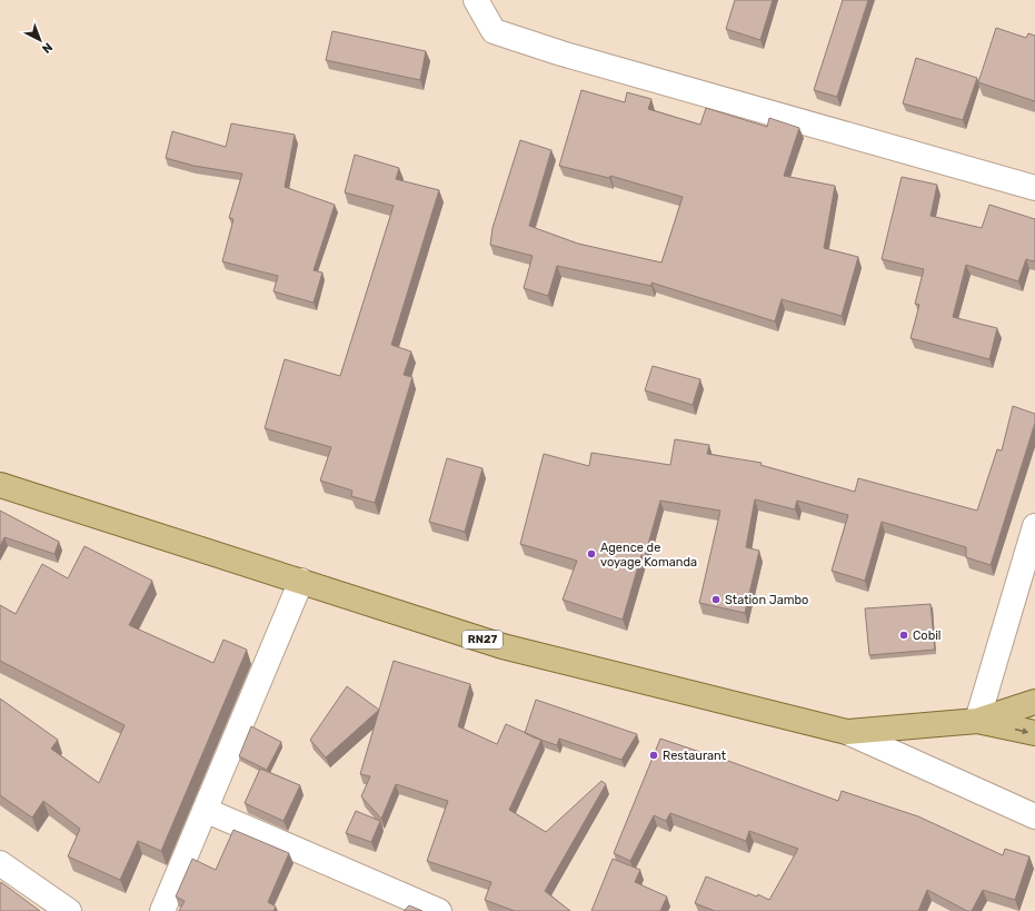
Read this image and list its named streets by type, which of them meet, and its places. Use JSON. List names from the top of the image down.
{
  "streets": {
    "main road": ["RN27"]
  },
  "places": [
    "Agence de voyage Komanda",
    "Station Jambo",
    "Cobil",
    "Restaurant"
  ],
  "north": "bottom right"
}
